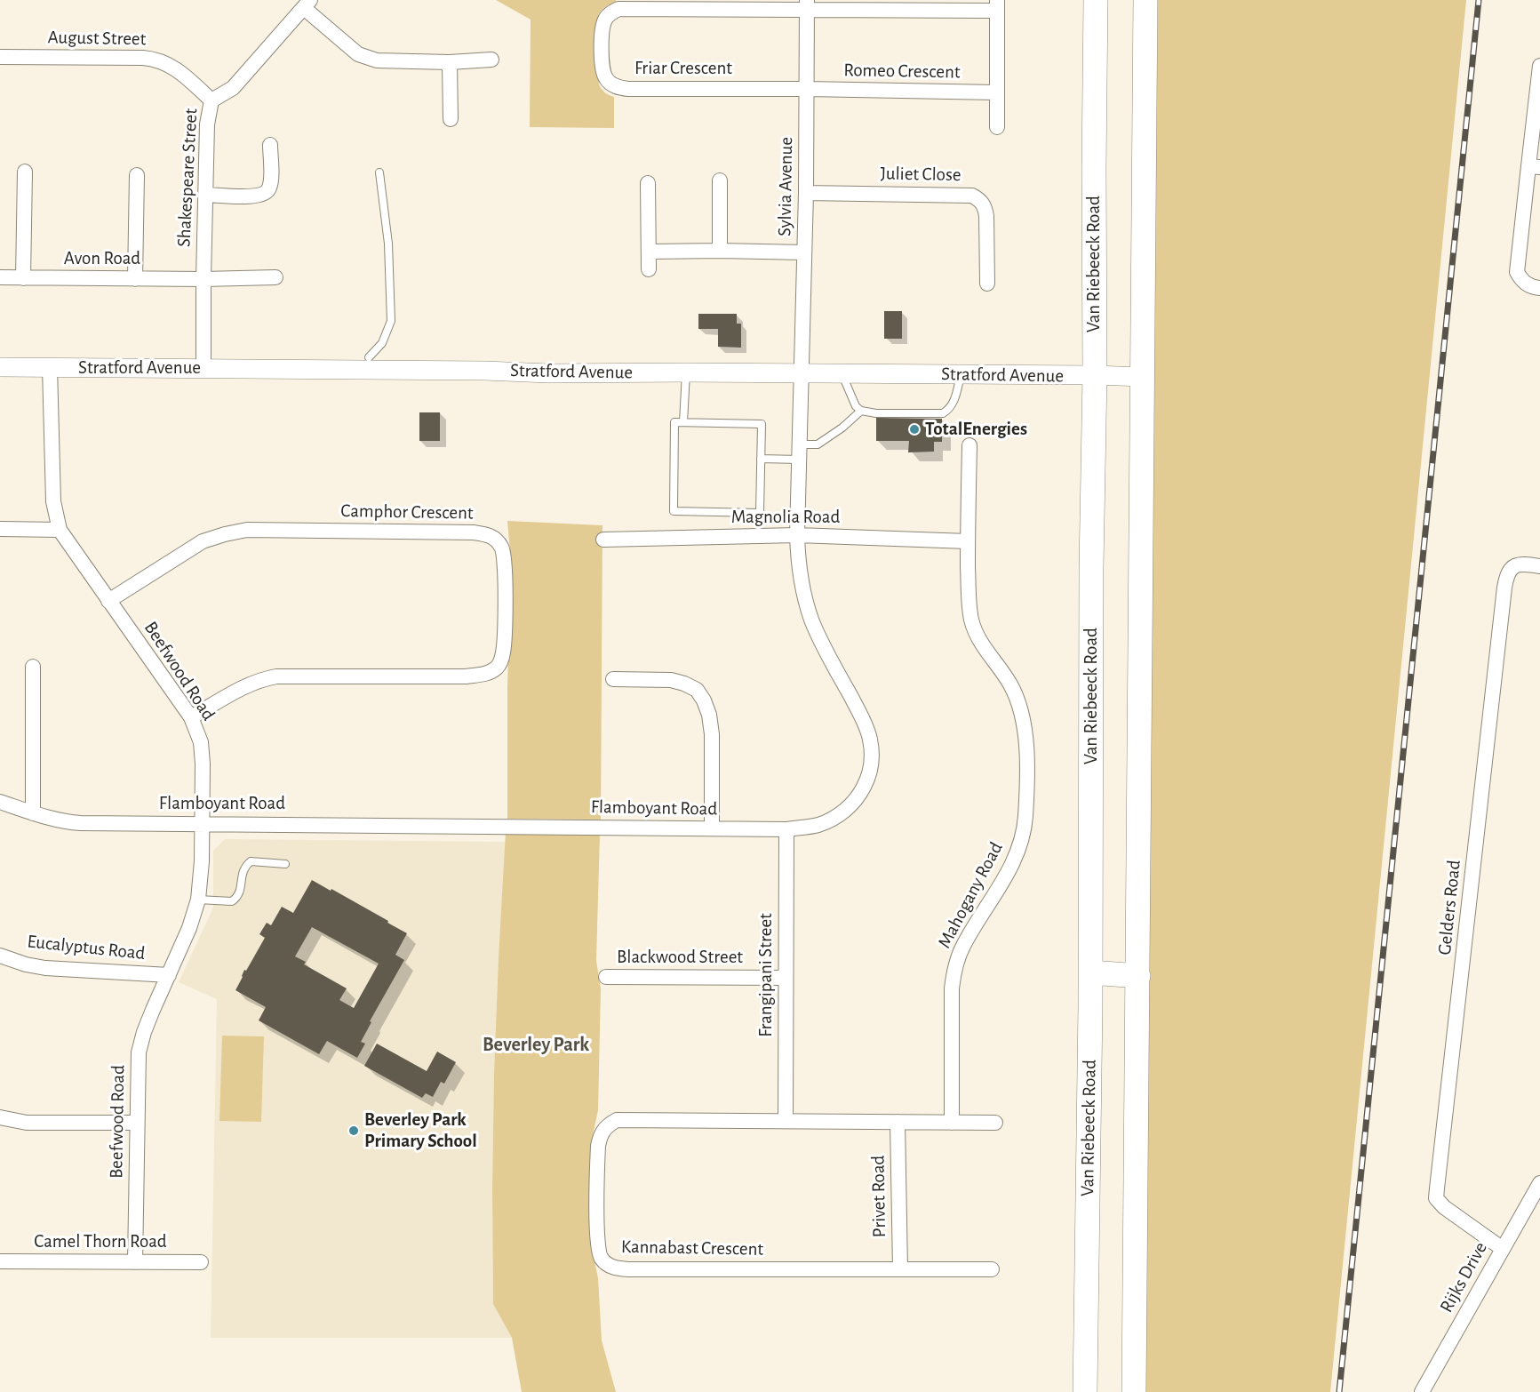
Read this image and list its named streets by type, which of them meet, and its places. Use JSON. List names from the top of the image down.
{
  "streets": {
    "main road": ["Van Riebeeck Road"],
    "street": [
      "August Street",
      "Friar Crescent",
      "Romeo Crescent",
      "Juliet Close",
      "Shakespeare Street",
      "Sylvia Avenue",
      "Avon Road",
      "Stratford Avenue",
      "Camphor Crescent",
      "Magnolia Road",
      "Beefwood Road",
      "Flamboyant Road",
      "Mahogany Road",
      "Gelders Road",
      "Eucalyptus Road",
      "Blackwood Street",
      "Frangipani Street",
      "Privet Road",
      "Camel Thorn Road",
      "Kannabast Crescent",
      "Rijks Drive"
    ]
  },
  "crossings": [
    ["August Street", "Shakespeare Street"],
    ["Friar Crescent", "Romeo Crescent"],
    ["Friar Crescent", "Sylvia Avenue"],
    ["Romeo Crescent", "Sylvia Avenue"],
    ["Juliet Close", "Sylvia Avenue"],
    ["Shakespeare Street", "Avon Road"],
    ["Shakespeare Street", "Stratford Avenue"],
    ["Sylvia Avenue", "Stratford Avenue"],
    ["Sylvia Avenue", "Flamboyant Road"],
    ["Van Riebeeck Road", "Stratford Avenue"],
    ["Stratford Avenue", "Beefwood Road"],
    ["Stratford Avenue", "Flamboyant Road"],
    ["Camphor Crescent", "Beefwood Road"],
    ["Magnolia Road", "Flamboyant Road"],
    ["Magnolia Road", "Mahogany Road"],
    ["Beefwood Road", "Flamboyant Road"],
    ["Beefwood Road", "Eucalyptus Road"],
    ["Beefwood Road", "Camel Thorn Road"],
    ["Flamboyant Road", "Frangipani Street"],
    ["Mahogany Road", "Kannabast Crescent"],
    ["Gelders Road", "Rijks Drive"],
    ["Blackwood Street", "Frangipani Street"],
    ["Frangipani Street", "Kannabast Crescent"],
    ["Privet Road", "Kannabast Crescent"]
  ],
  "districts": ["Beverley Park"],
  "places": ["TotalEnergies", "Beverley Park Primary School"]
}
